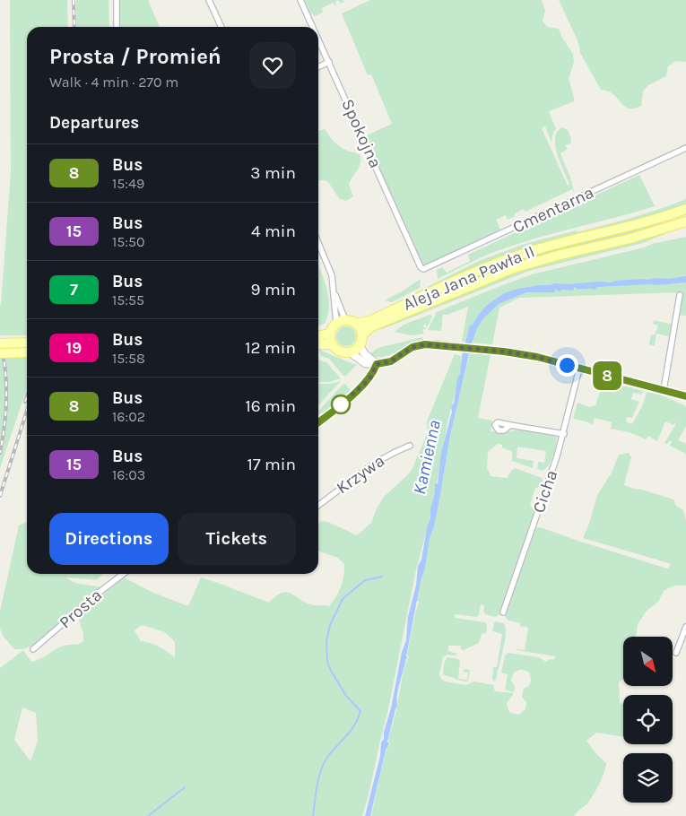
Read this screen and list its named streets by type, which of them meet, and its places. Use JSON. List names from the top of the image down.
{
  "streets": {
    "main road": ["Aleja Jana Pawła II"],
    "street": [
      "Spokojna",
      "Cmentarna",
      "Krzywa",
      "Cicha",
      "Prosta"
    ]
  },
  "crossings": [
    ["Spokojna", "Cmentarna"]
  ],
  "water": ["Kamienna"],
  "lines": ["bus line 8"],
  "north": "bottom right",
  "page": {
    "on_map": "8",
    "heading": [
      ["Prosta / Promień", "Walk · 4 min · 270 m"],
      "Departures"
    ],
    "list": [
      {
        "mark": "8",
        "name": "Bus",
        "note": "15:49",
        "value": "3 min"
      },
      {
        "mark": "15",
        "name": "Bus",
        "note": "15:50",
        "value": "4 min"
      },
      {
        "mark": "7",
        "name": "Bus",
        "note": "15:55",
        "value": "9 min"
      },
      {
        "mark": "19",
        "name": "Bus",
        "note": "15:58",
        "value": "12 min"
      },
      {
        "mark": "8",
        "name": "Bus",
        "note": "16:02",
        "value": "16 min"
      },
      {
        "mark": "15",
        "name": "Bus",
        "note": "16:03",
        "value": "17 min"
      }
    ],
    "buttons": ["Directions", "Tickets"]
  }
}
